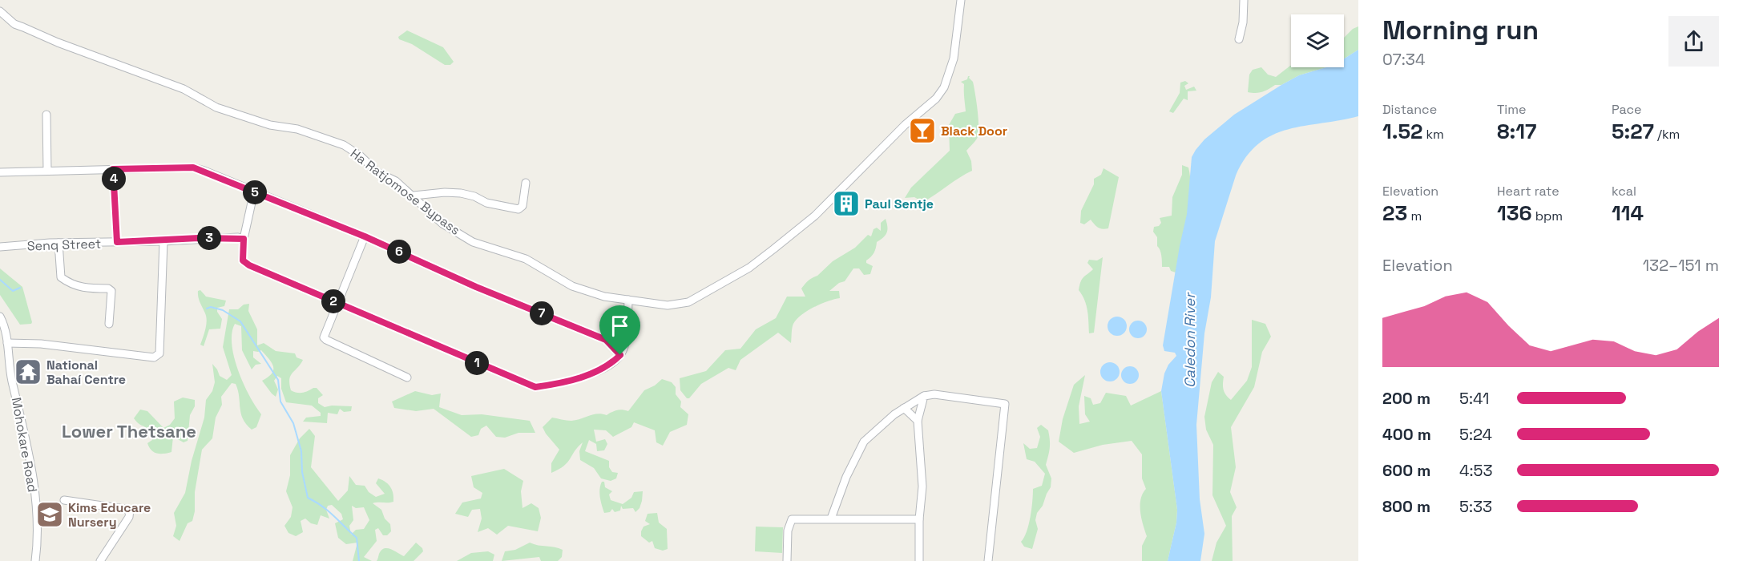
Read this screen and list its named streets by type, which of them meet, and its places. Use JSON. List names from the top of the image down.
{
  "streets": {
    "street": ["Ha Ratjomose Bypass", "Senq Street", "Mohokare Road"]
  },
  "districts": ["Lower Thetsane"],
  "water": ["Caledon River"],
  "places": {
    "bar": ["Black Door"],
    "building": ["Paul Sentje"],
    "temple": ["National Bahaí Centre"],
    "school or university": ["Kims Educare Nursery"]
  },
  "page": {
    "heading": ["Morning run", "07:34"],
    "stats": [
      ["Distance", "1.52 km"],
      ["Time", "8:17"],
      ["Pace", "5:27 /km"],
      ["Elevation", "23 m"],
      ["Heart rate", "136 bpm"],
      ["kcal", "114"]
    ],
    "pins": [
      "4",
      "5",
      "3",
      "6",
      "2",
      "7",
      "1"
    ],
    "chart": ["Elevation", "132–151 m"],
    "list": [
      {
        "name": "200 m",
        "note": "5:41"
      },
      {
        "name": "400 m",
        "note": "5:24"
      },
      {
        "name": "600 m",
        "note": "4:53"
      },
      {
        "name": "800 m",
        "note": "5:33"
      }
    ]
  }
}
